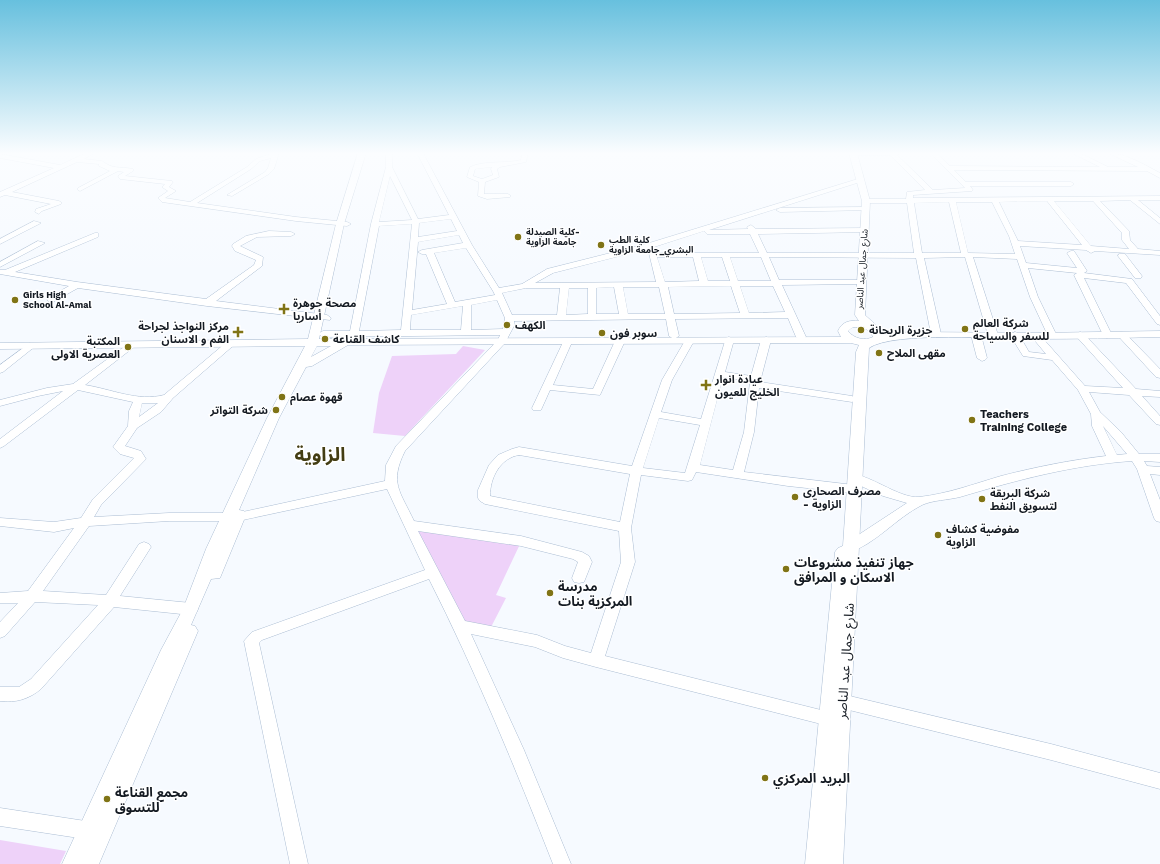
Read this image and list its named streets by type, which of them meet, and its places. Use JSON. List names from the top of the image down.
{
  "streets": {
    "main road": ["شارع جمال عبد الناصر"]
  },
  "districts": ["الزاوية"],
  "places": {
    "other": [
      "كلية الصيدلة- جامعة الزاوية",
      "كلية الطب البشري_جامعة الزاوية",
      "Girls High School Al-Amal",
      "الكهف",
      "شركة العالم للسفر والسياحة",
      "جزيرة الريحانة",
      "سوبر فون",
      "كاشف القناعة",
      "المكتبة العصرية الاولى",
      "مقهى الملاح",
      "قهوة عصام",
      "شركة التواتر",
      "Teachers Training College",
      "مصرف الصحارى - الزاوية",
      "شركة البريقة لتسويق النفط",
      "مفوضية كشاف الزاوية",
      "جهاز تنفيذ مشروعات الاسكان و المرافق",
      "مدرسة المركزية بنات",
      "البريد المركزي",
      "مجمع القناعة للتسوق"
    ],
    "health": ["مصحة جوهرة أساريا", "مركز النواجذ لجراحة الفم و الاسنان", "عيادة انوار الخليج للعيون"]
  }
}
